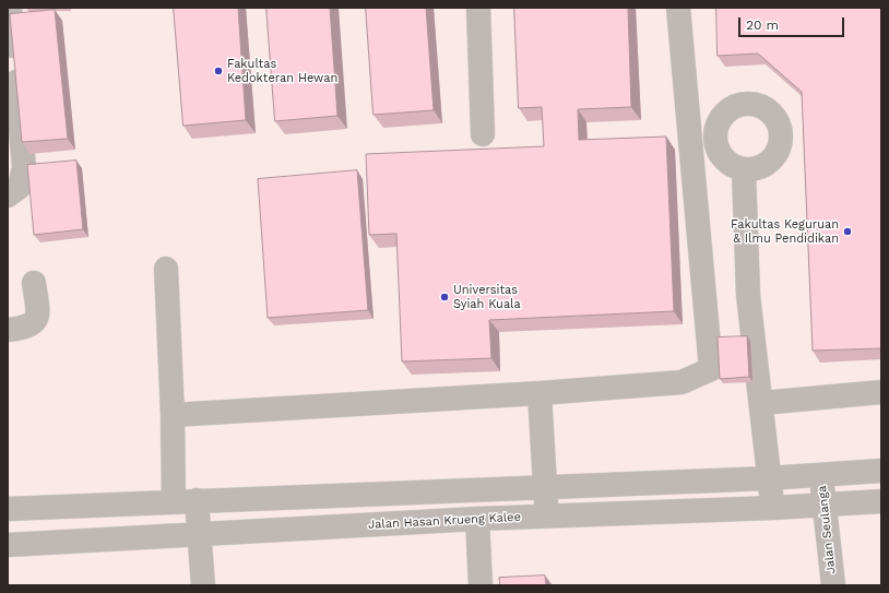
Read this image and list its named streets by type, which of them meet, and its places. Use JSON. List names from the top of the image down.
{
  "streets": {
    "street": ["Jalan Hasan Krueng Kalee", "Jalan Seulanga"]
  },
  "crossings": [
    ["Jalan Hasan Krueng Kalee", "Jalan Seulanga"]
  ],
  "places": ["Fakultas Kedokteran Hewan", "Fakultas Keguruan & Ilmu Pendidikan", "Universitas Syiah Kuala"],
  "scale_bar": "20 m"
}
